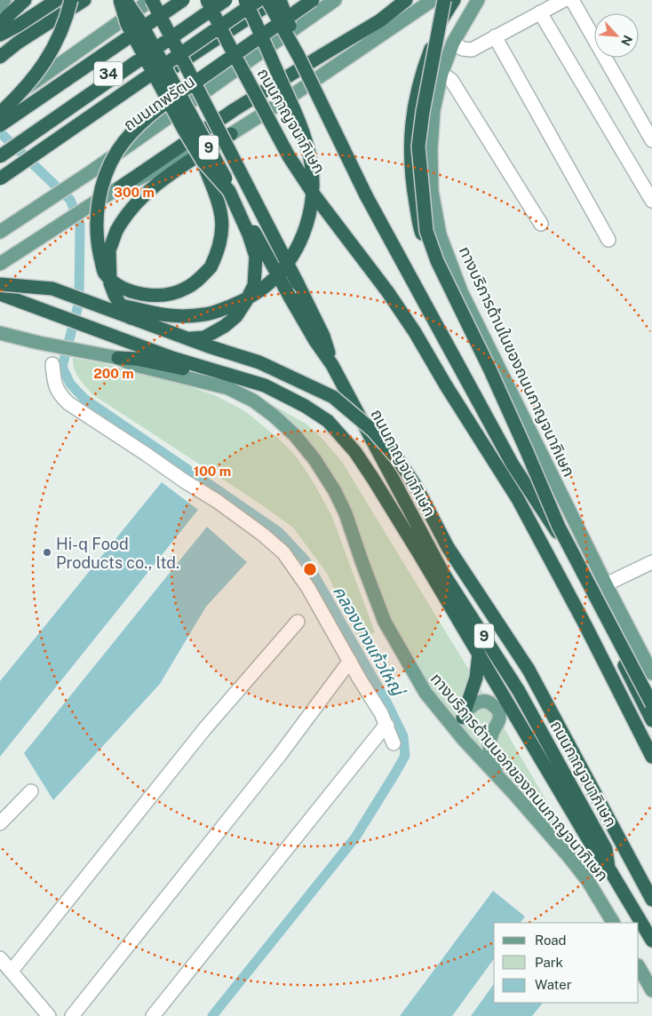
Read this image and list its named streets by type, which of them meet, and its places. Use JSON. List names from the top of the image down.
{
  "streets": {
    "highway": [
      "34",
      "ถนนเทพรัตน",
      "ถนนกาญจนาภิเษก",
      "9"
    ],
    "main road": ["ทางบริการด้านในของถนนกาญจนาภิเษก", "ทางบริการด้านนอกของถนนกาญจนาภิเษก"]
  },
  "water": ["คลองบางแก้วใหญ่"],
  "places": ["Hi-q Food Products co., ltd."],
  "legend": ["Road", "Park", "Water"],
  "north": "bottom right",
  "rings": ["300 m", "200 m", "100 m"]
}
